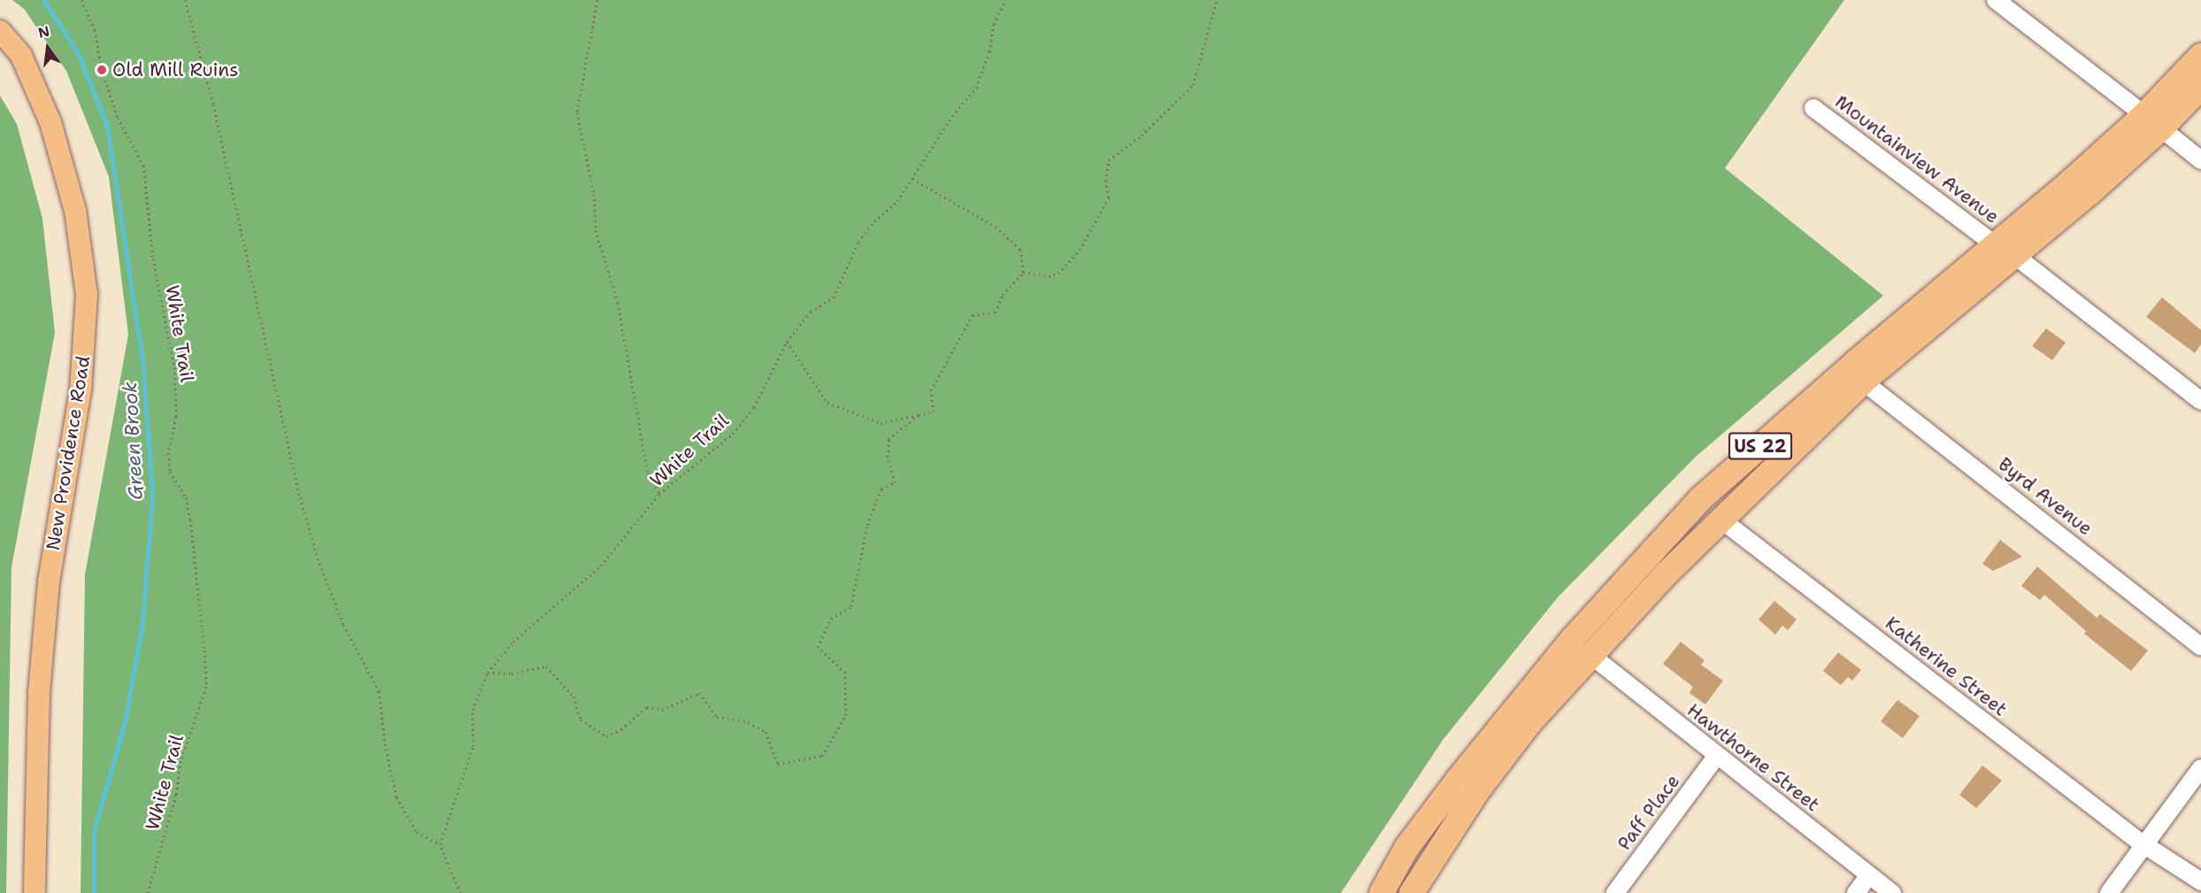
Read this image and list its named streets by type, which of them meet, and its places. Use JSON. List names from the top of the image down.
{
  "streets": {
    "highway": ["US 22"],
    "main road": ["New Providence Road"],
    "street": [
      "Mountainview Avenue",
      "Byrd Avenue",
      "Katherine Street",
      "Hawthorne Street",
      "Paff Place"
    ],
    "path": ["White Trail"]
  },
  "crossings": [
    ["Mountainview Avenue", "US 22"],
    ["US 22", "Byrd Avenue"],
    ["US 22", "Katherine Street"],
    ["US 22", "Hawthorne Street"],
    ["Hawthorne Street", "Paff Place"]
  ],
  "water": ["Green Brook"],
  "places": ["Old Mill Ruins"],
  "north": "top"
}
